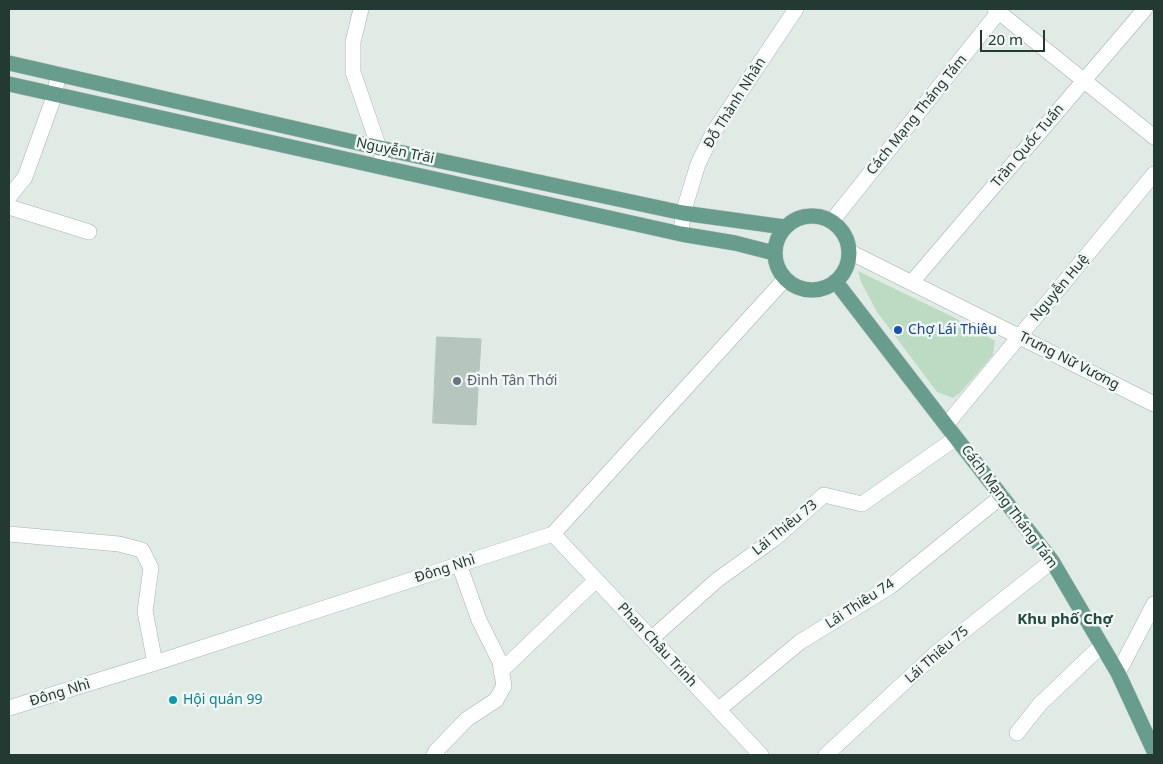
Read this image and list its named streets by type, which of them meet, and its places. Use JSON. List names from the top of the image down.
{
  "streets": {
    "main road": ["Cách Mạng Tháng Tám", "Nguyễn Trãi"],
    "street": [
      "Đỗ Thành Nhân",
      "Trần Quốc Tuấn",
      "Nguyễn Huệ",
      "Trưng Nữ Vương",
      "Lái Thiêu 73",
      "Đông Nhì",
      "Lái Thiêu 74",
      "Phan Châu Trinh",
      "Lái Thiêu 75"
    ]
  },
  "crossings": [
    ["Đỗ Thành Nhân", "Nguyễn Trãi"],
    ["Cách Mạng Tháng Tám", "Nguyễn Trãi"],
    ["Cách Mạng Tháng Tám", "Nguyễn Huệ"],
    ["Cách Mạng Tháng Tám", "Trưng Nữ Vương"],
    ["Cách Mạng Tháng Tám", "Lái Thiêu 73"],
    ["Cách Mạng Tháng Tám", "Lái Thiêu 74"],
    ["Cách Mạng Tháng Tám", "Lái Thiêu 75"],
    ["Trần Quốc Tuấn", "Trưng Nữ Vương"],
    ["Nguyễn Trãi", "Trưng Nữ Vương"],
    ["Nguyễn Huệ", "Trưng Nữ Vương"],
    ["Lái Thiêu 73", "Phan Châu Trinh"],
    ["Đông Nhì", "Phan Châu Trinh"],
    ["Lái Thiêu 74", "Phan Châu Trinh"]
  ],
  "districts": ["Khu phố Chợ"],
  "places": ["Chợ Lái Thiêu", "Đình Tân Thới", "Hội quán 99"],
  "scale_bar": "20 m"
}
